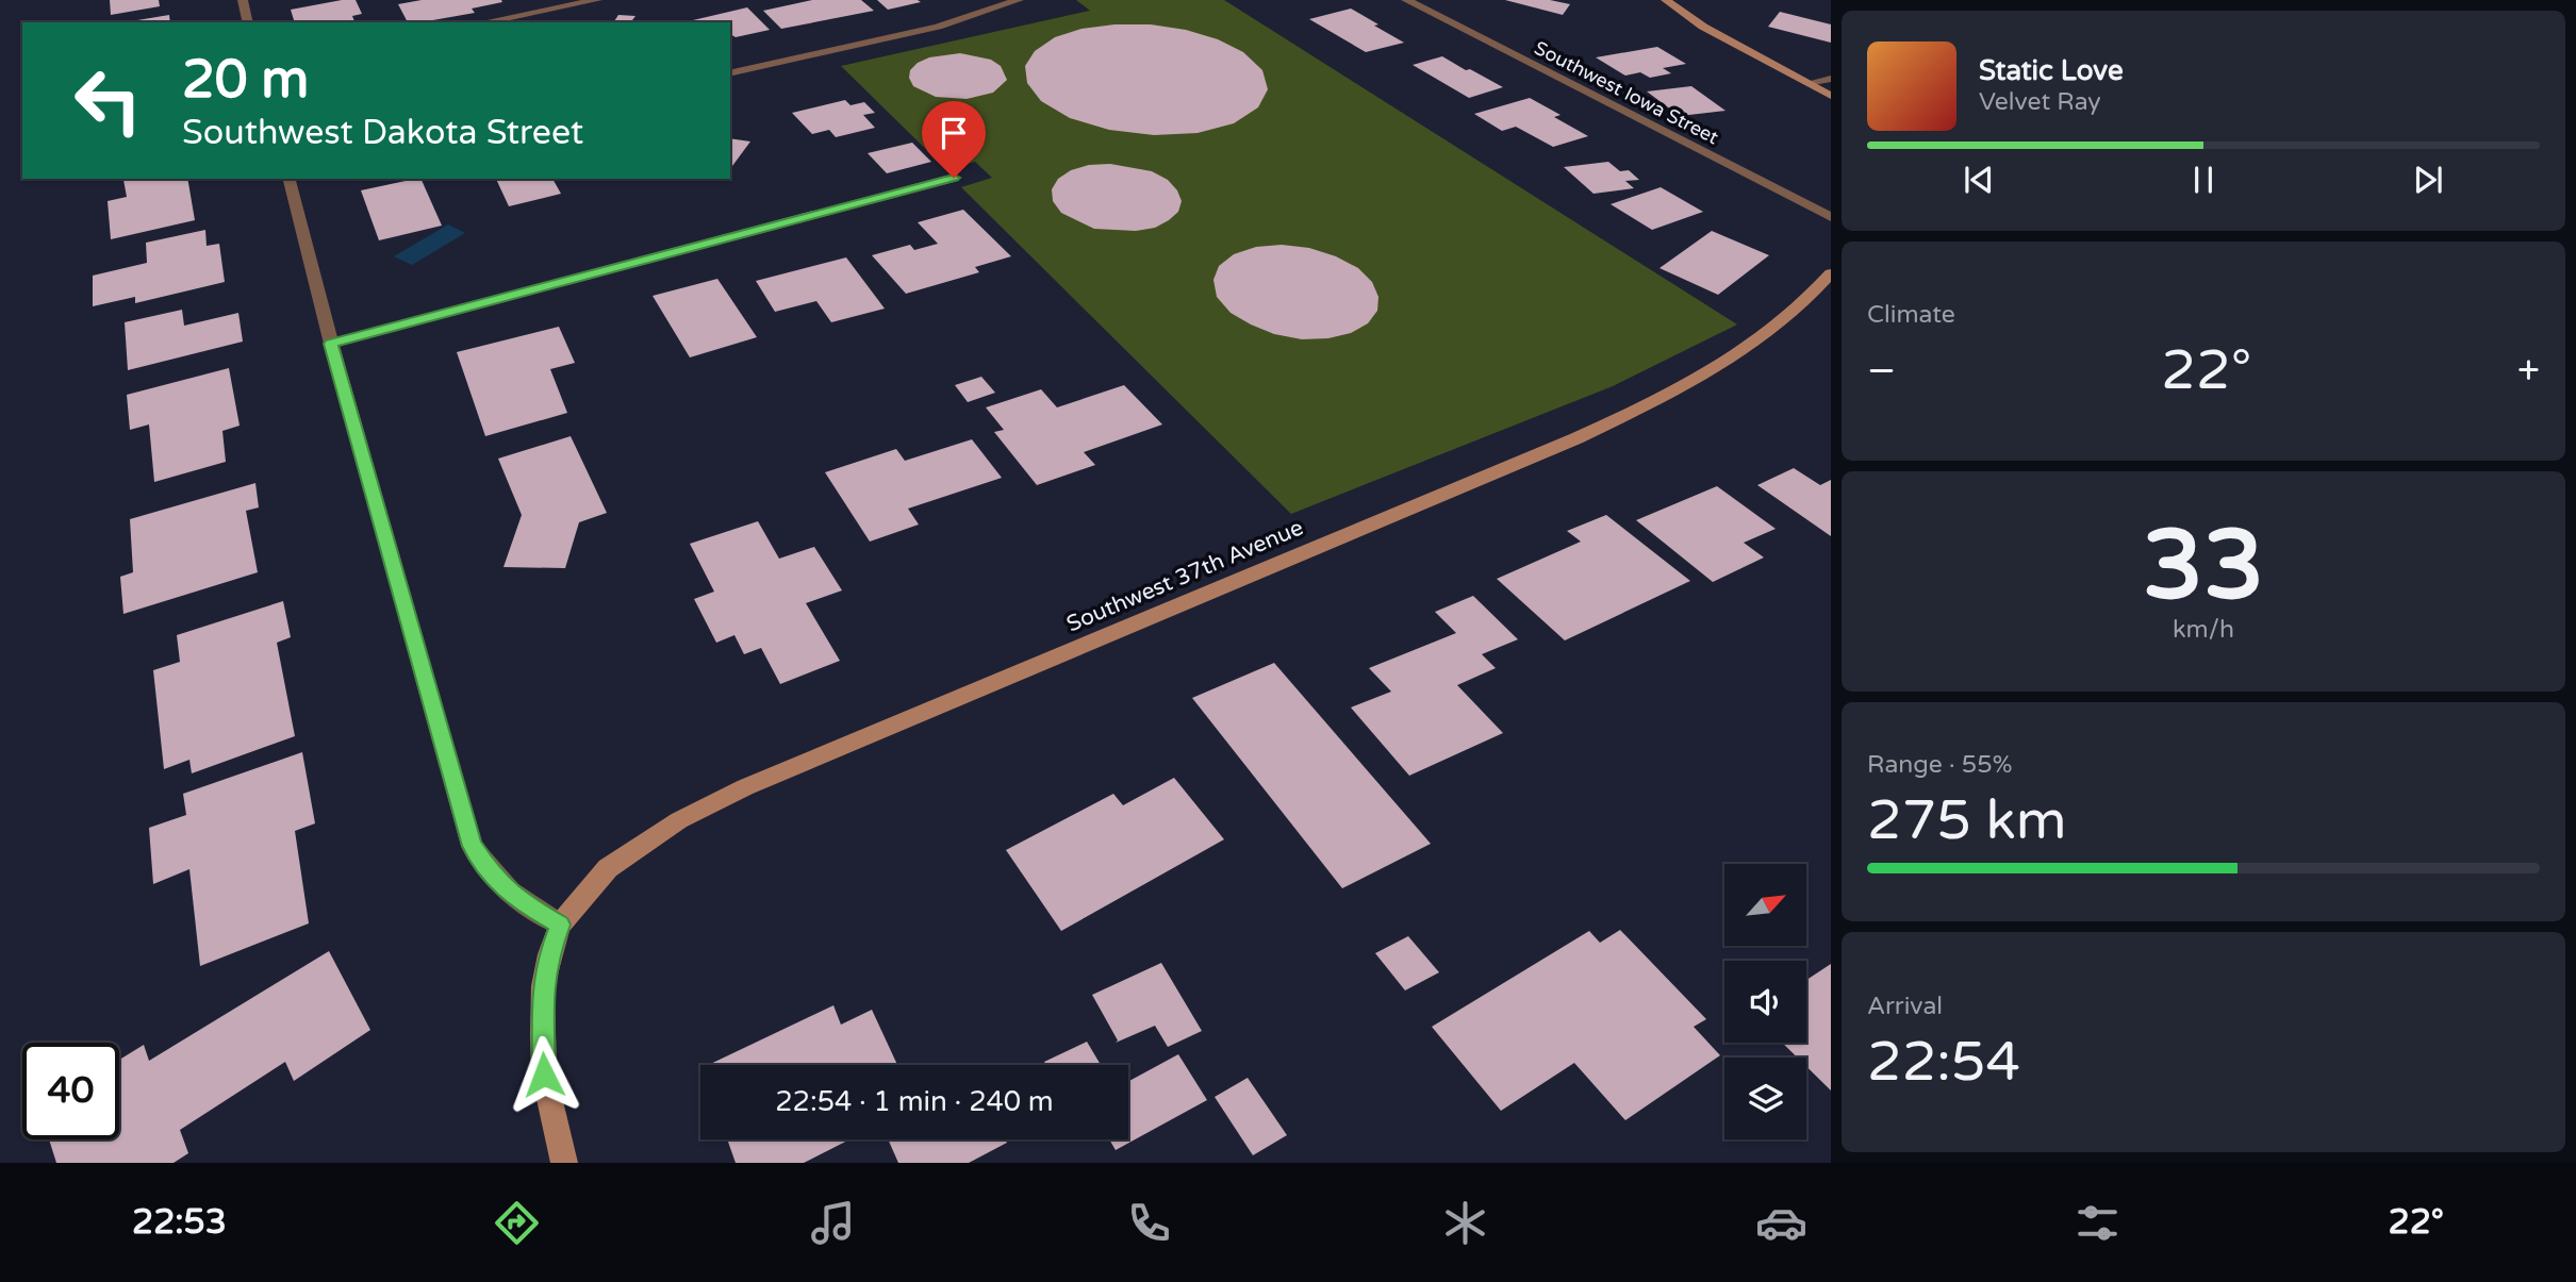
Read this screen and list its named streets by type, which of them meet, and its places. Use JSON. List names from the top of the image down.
{
  "streets": {
    "street": ["Southwest Iowa Street", "Southwest 37th Avenue"]
  },
  "north": "top right",
  "page": {
    "turn": ["20 m", "Southwest Dakota Street"],
    "song": ["Static Love", "Velvet Ray"],
    "tile": [
      "Climate",
      ["33", "km/h"],
      ["Range · 55%", "275 km"],
      ["Arrival", "22:54"]
    ],
    "heat": ["−", "22°", "+"],
    "limit": "40",
    "trip": "22:54 · 1 min · 240 m",
    "tabs": ["22:53", "22°"]
  }
}
